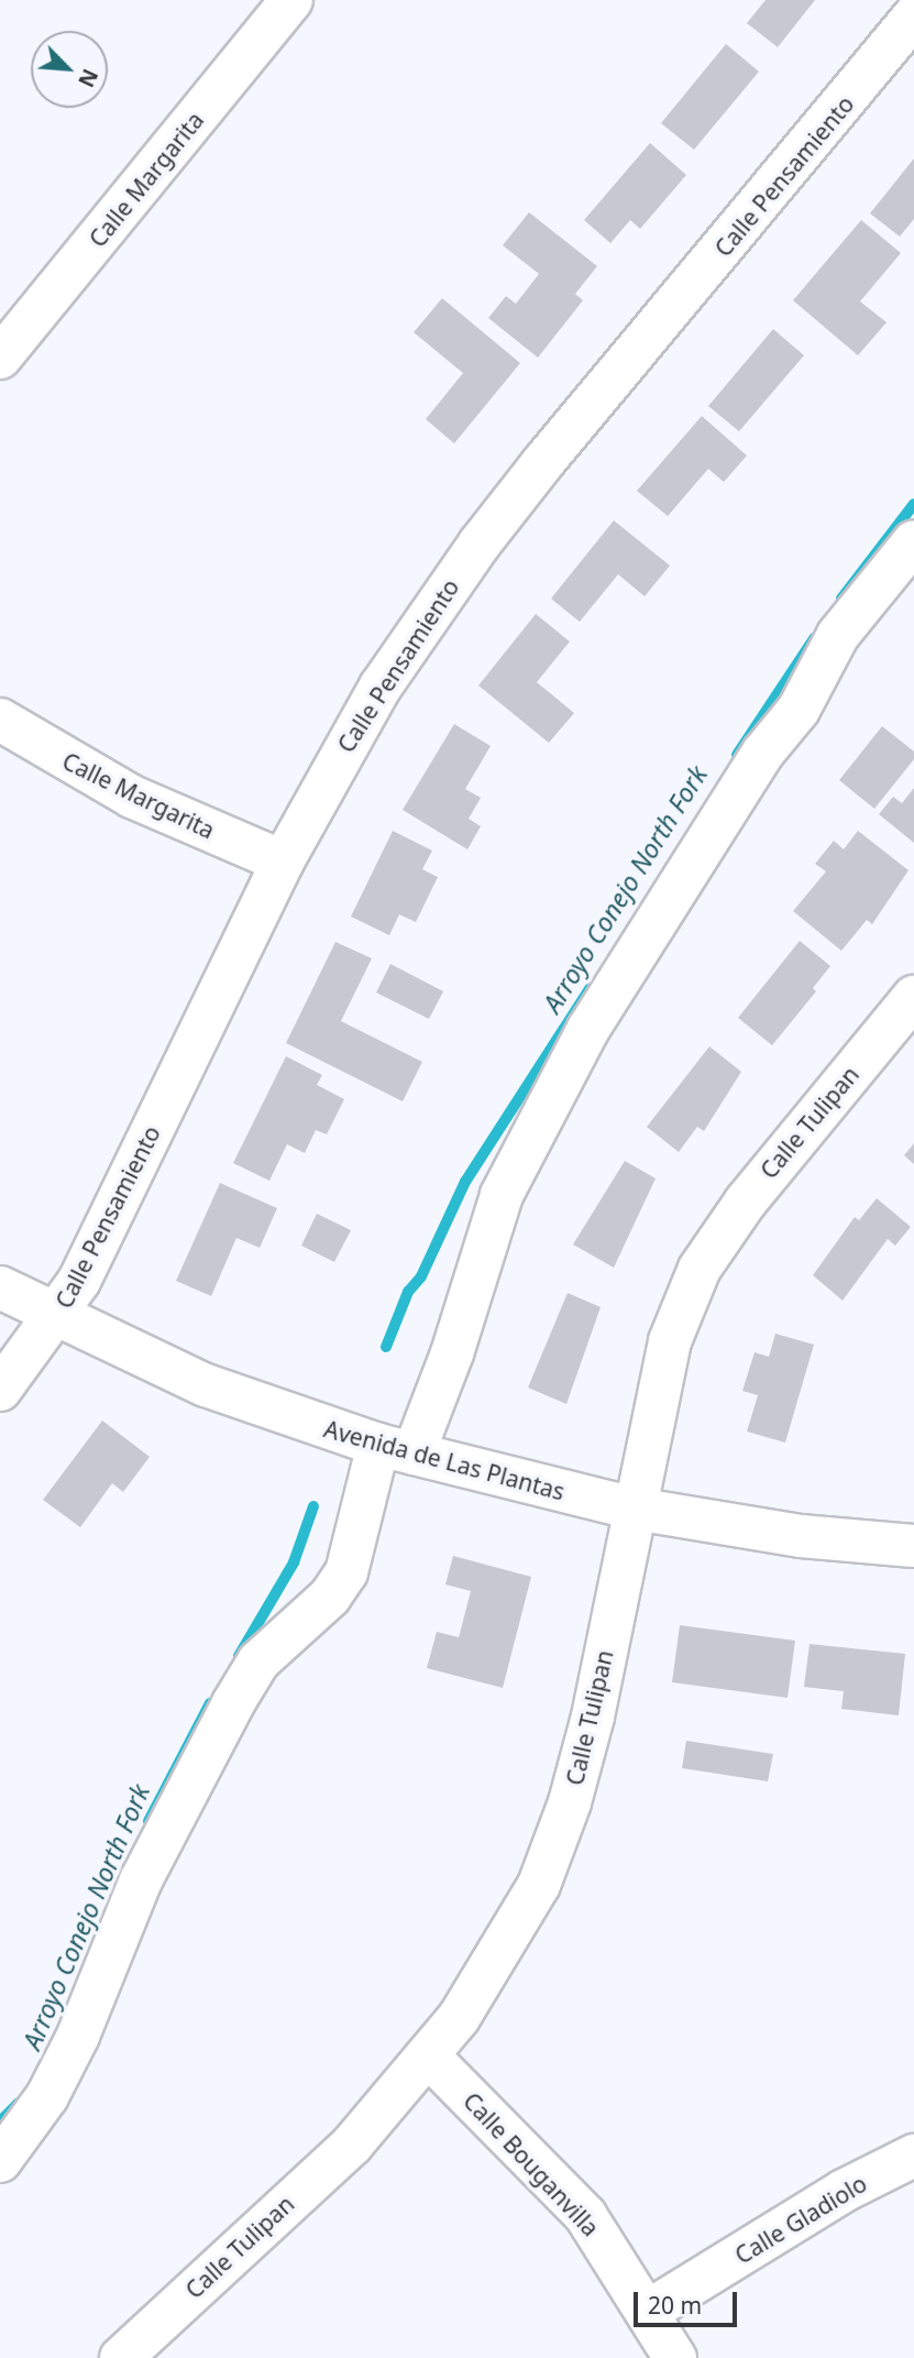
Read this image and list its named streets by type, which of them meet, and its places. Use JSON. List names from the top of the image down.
{
  "streets": {
    "street": [
      "Calle Pensamiento",
      "Calle Margarita",
      "Calle Tulipan",
      "Avenida de Las Plantas",
      "Calle Bouganvilla",
      "Calle Gladiolo"
    ]
  },
  "crossings": [
    ["Calle Pensamiento", "Calle Margarita"],
    ["Calle Pensamiento", "Avenida de Las Plantas"],
    ["Calle Tulipan", "Avenida de Las Plantas"],
    ["Calle Tulipan", "Calle Bouganvilla"],
    ["Calle Bouganvilla", "Calle Gladiolo"]
  ],
  "water": ["Arroyo Conejo North Fork"],
  "scale_bar": "20 m",
  "north": "bottom right"
}
